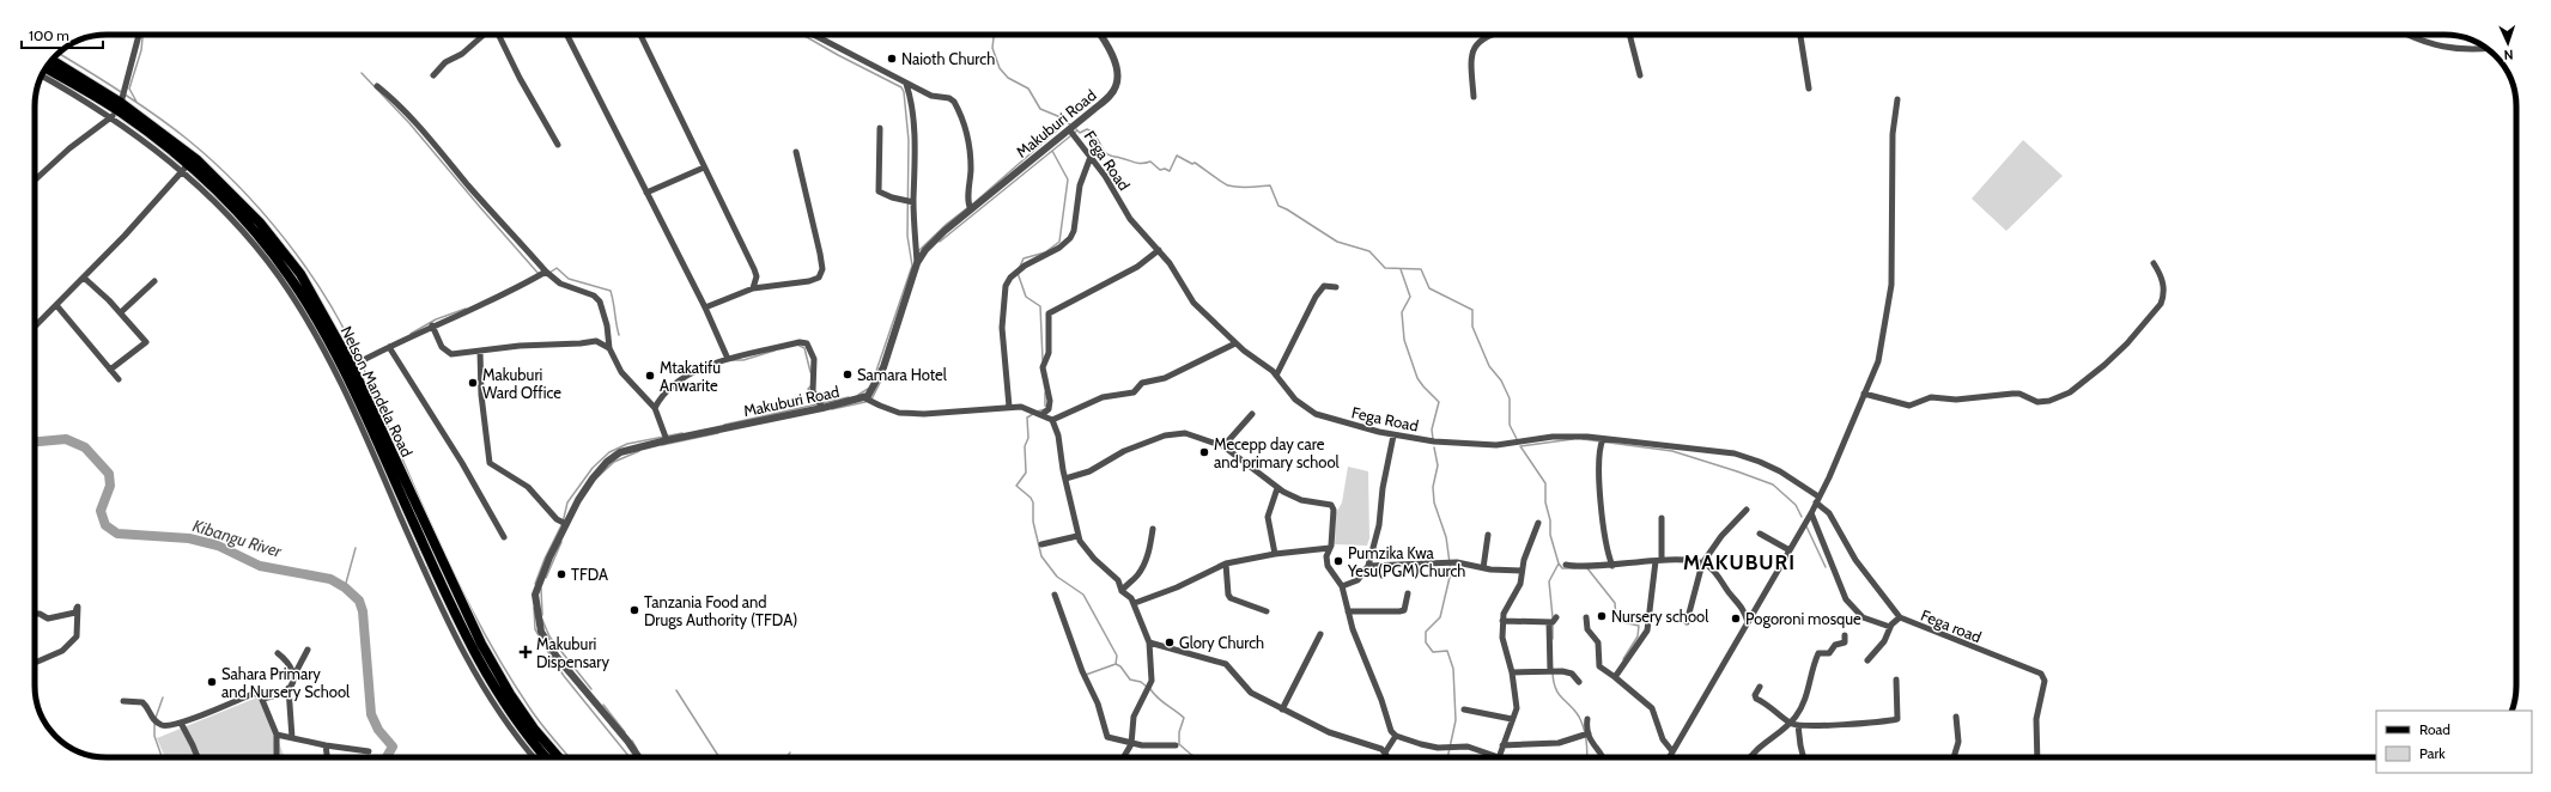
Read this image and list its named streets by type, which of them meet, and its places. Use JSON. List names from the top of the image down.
{
  "streets": {
    "main road": ["Nelson Mandela Road"],
    "street": ["Makuburi Road", "Fega Road", "Fega road"]
  },
  "crossings": [
    ["Makuburi Road", "Fega Road"],
    ["Fega Road", "Fega road"]
  ],
  "districts": ["MAKUBURI"],
  "water": ["Kibangu River"],
  "places": {
    "other": [
      "Naioth Church",
      "Samara Hotel",
      "Mtakatifu Anwarite",
      "Makuburi Ward Office",
      "Mecepp day care and primary school",
      "Pumzika Kwa Yesu(PGM)Church",
      "TFDA",
      "Tanzania Food and Drugs Authority (TFDA)",
      "Nursery school",
      "Pogoroni mosque",
      "Glory Church",
      "Sahara Primary and Nursery School"
    ],
    "health": ["Makuburi Dispensary"]
  },
  "legend": ["Road", "Park"],
  "scale_bar": "100 m",
  "north": "bottom"
}
